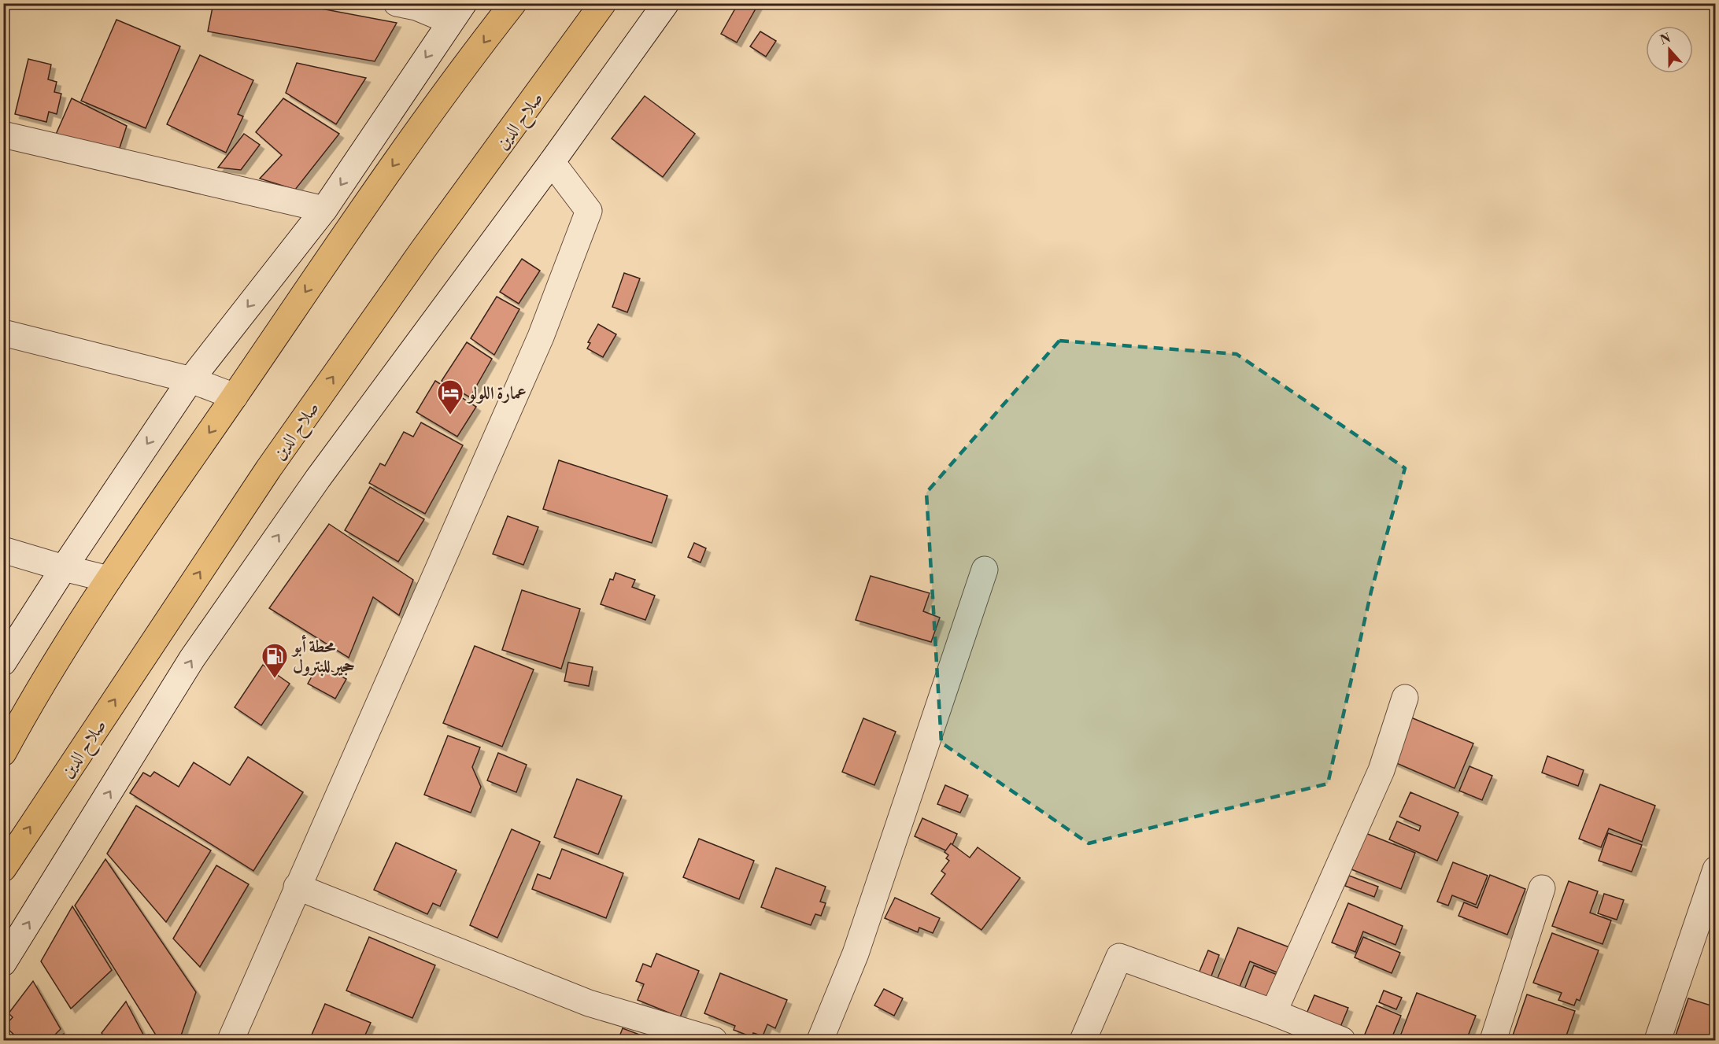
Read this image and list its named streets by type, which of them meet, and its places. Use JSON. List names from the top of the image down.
{
  "streets": {
    "highway": ["صلاح الدين"]
  },
  "places": {
    "hotel": ["عمارة اللولو"],
    "fuel station": ["محطة أبو حجير للبترول"]
  },
  "north": "top"
}
